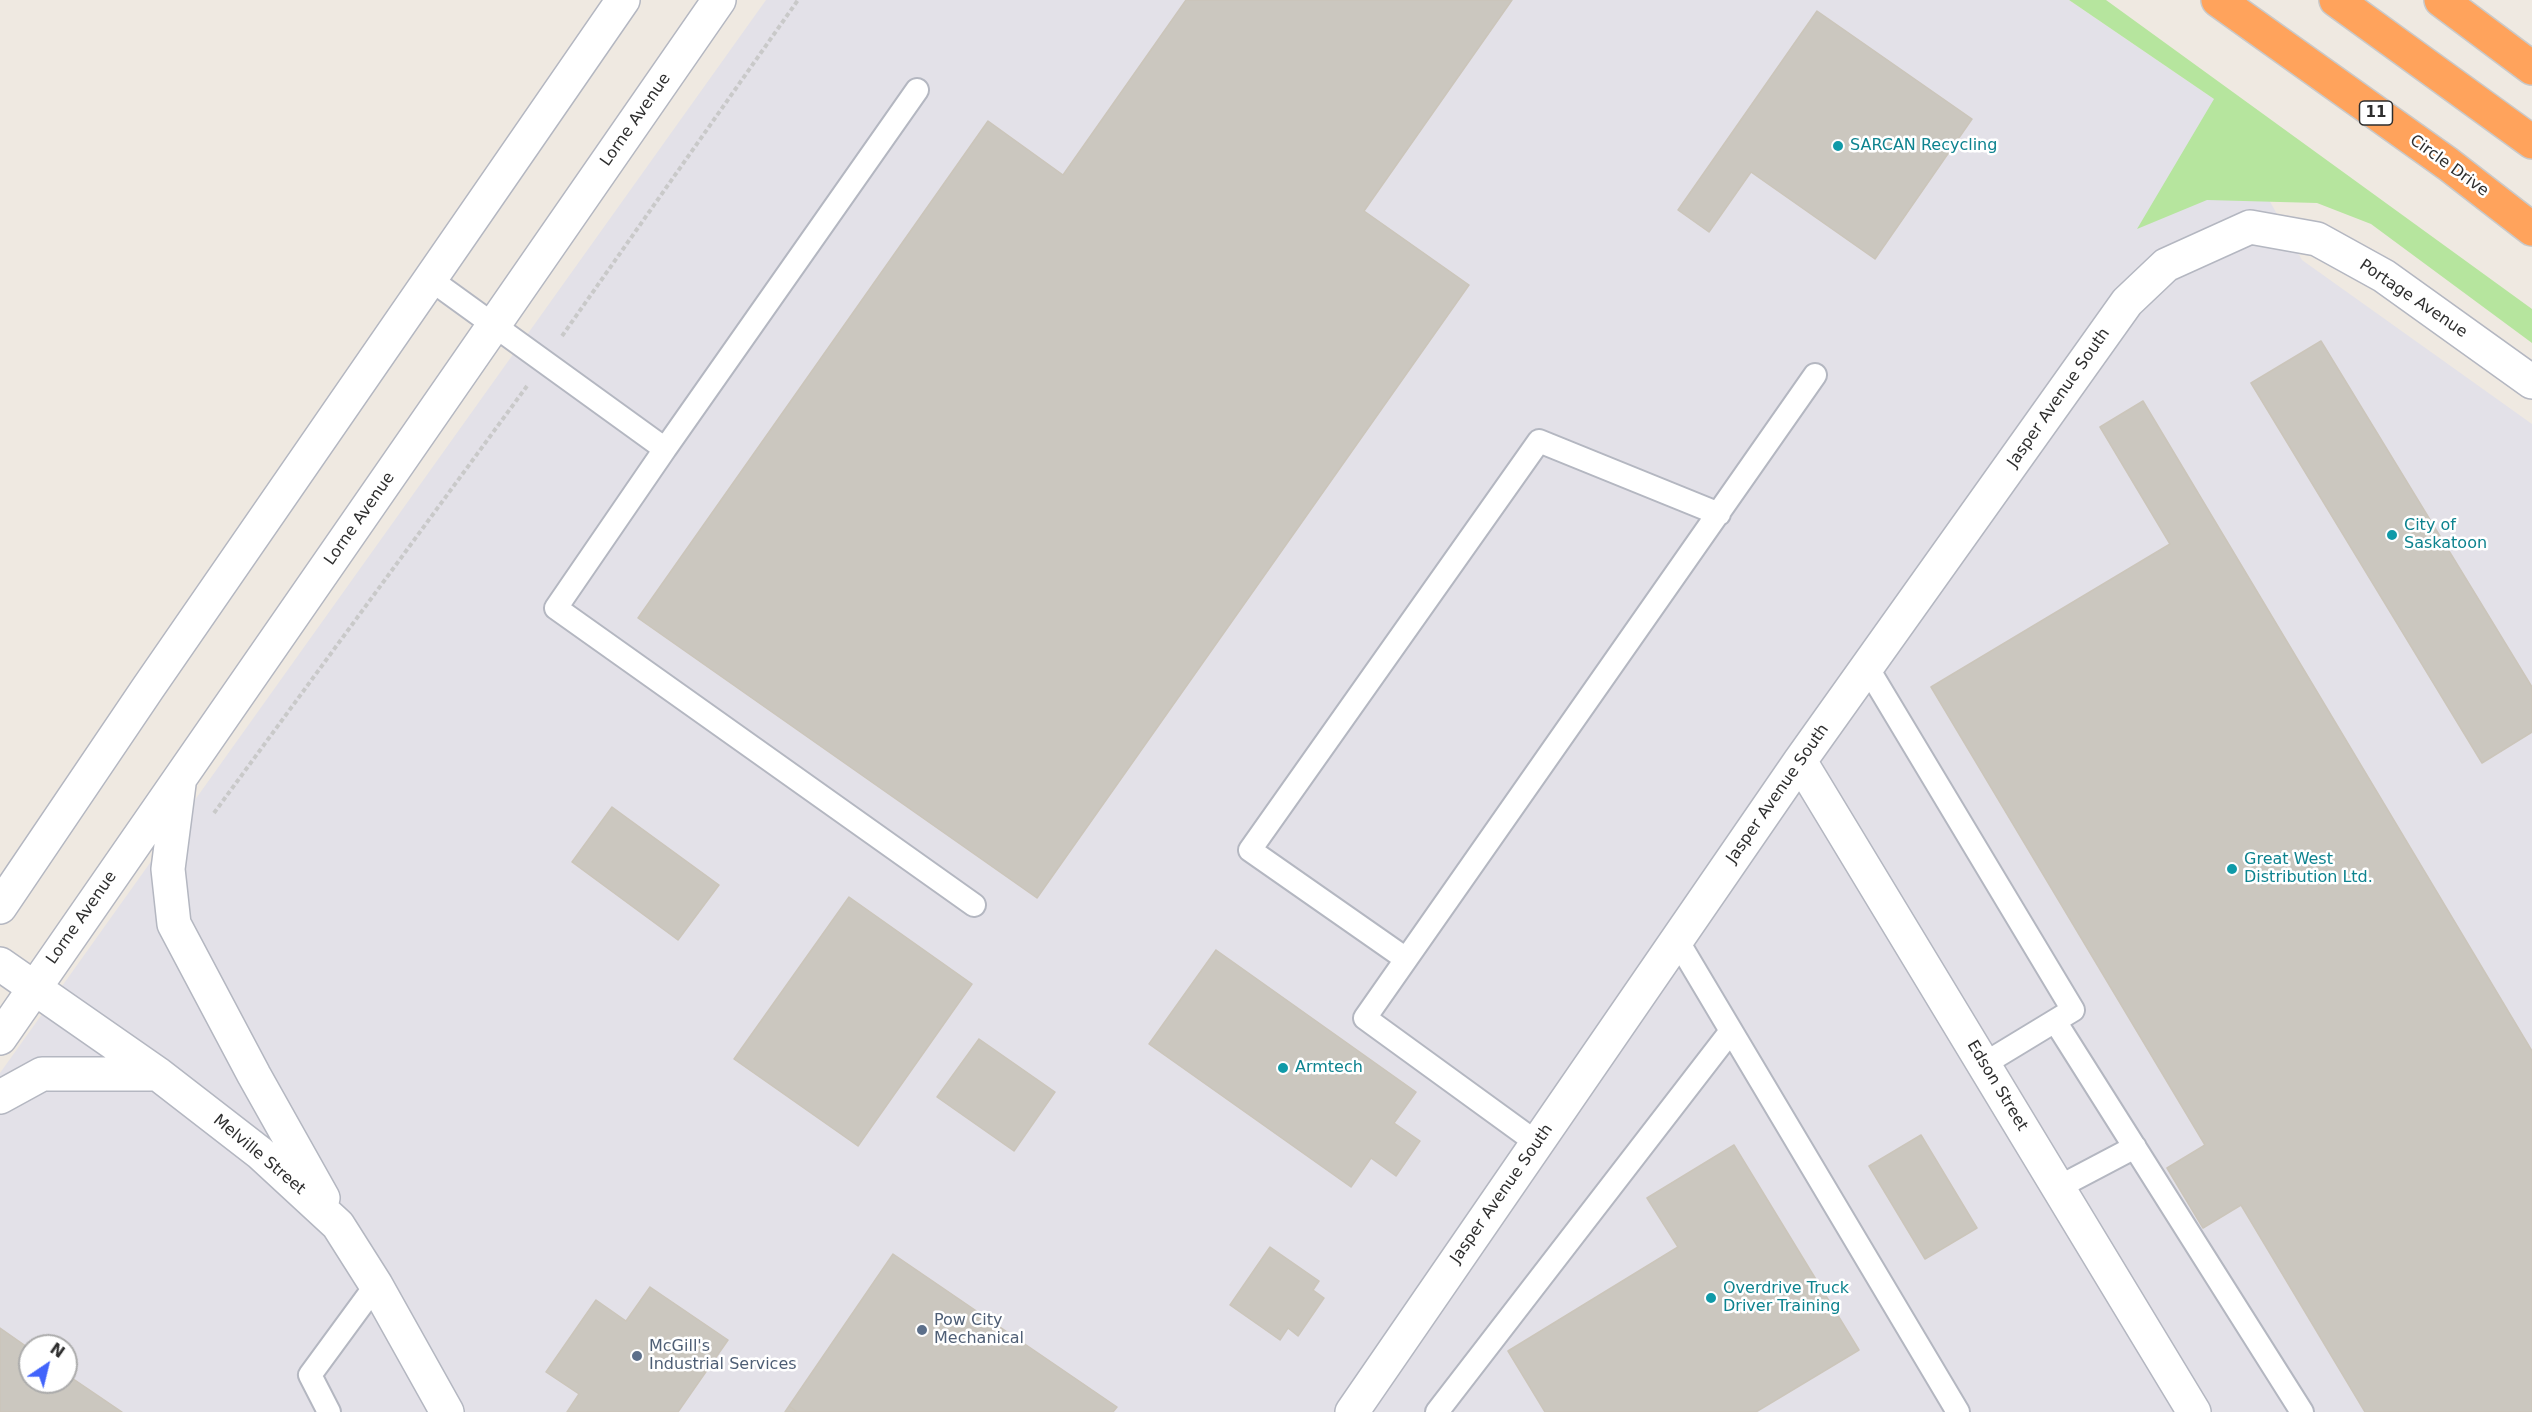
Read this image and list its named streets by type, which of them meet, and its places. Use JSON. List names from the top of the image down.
{
  "streets": {
    "highway": ["11", "Circle Drive"],
    "street": [
      "Lorne Avenue",
      "Portage Avenue",
      "Jasper Avenue South",
      "Edson Street",
      "Melville Street"
    ]
  },
  "crossings": [
    ["Lorne Avenue", "Melville Street"],
    ["Portage Avenue", "Jasper Avenue South"],
    ["Jasper Avenue South", "Edson Street"]
  ],
  "places": [
    "SARCAN Recycling",
    "City of Saskatoon",
    "Great West Distribution Ltd.",
    "Armtech",
    "Overdrive Truck Driver Training",
    "Pow City Mechanical",
    "McGill's Industrial Services"
  ],
  "north": "top right"
}
